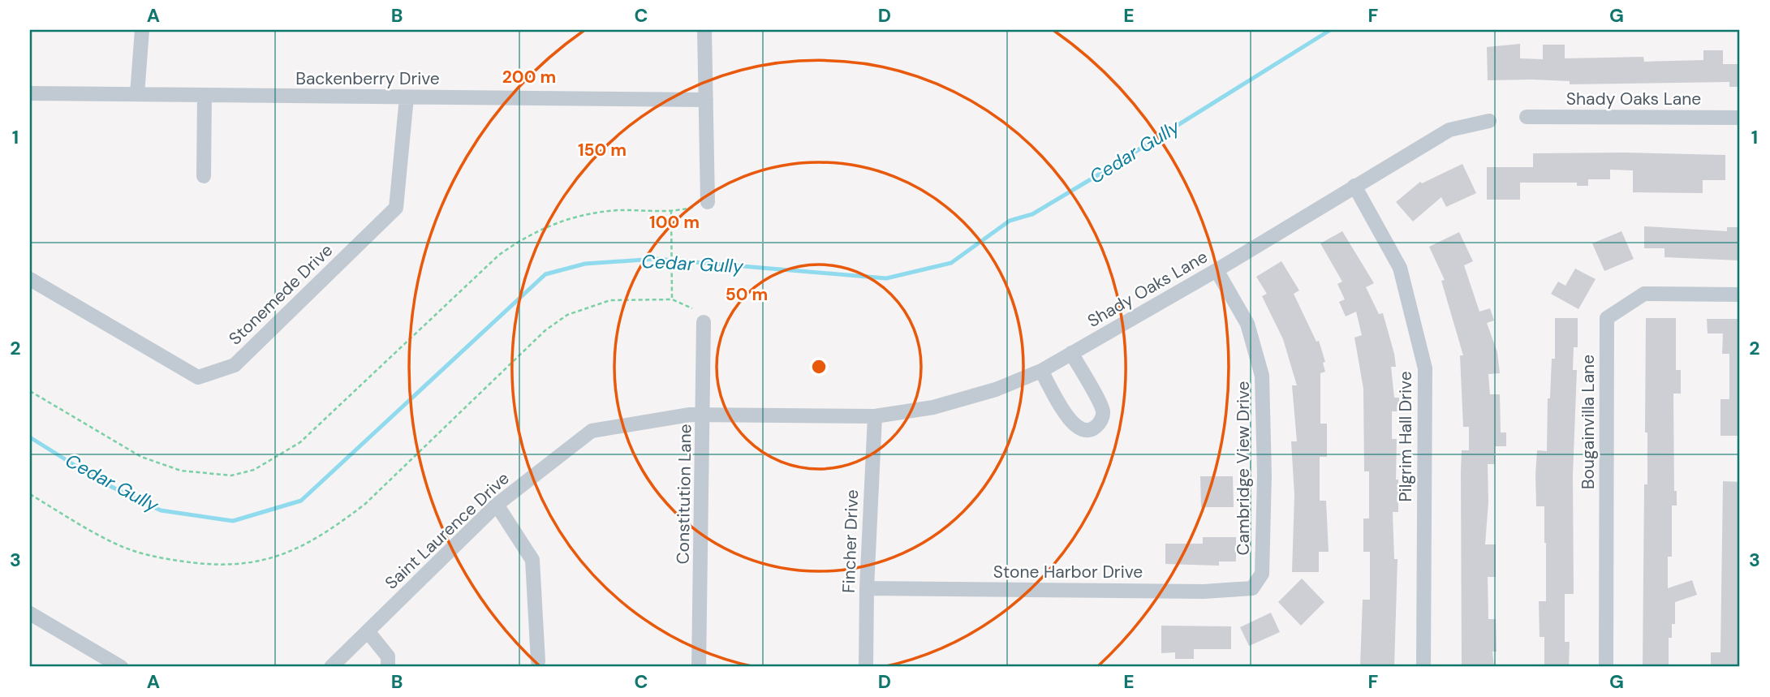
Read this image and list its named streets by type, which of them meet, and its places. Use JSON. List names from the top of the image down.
{
  "streets": {
    "street": [
      "Backenberry Drive",
      "Shady Oaks Lane",
      "Stonemede Drive",
      "Bougainvilla Lane",
      "Pilgrim Hall Drive",
      "Cambridge View Drive",
      "Constitution Lane",
      "Saint Laurence Drive",
      "Fincher Drive",
      "Stone Harbor Drive"
    ]
  },
  "crossings": [
    ["Backenberry Drive", "Stonemede Drive"],
    ["Shady Oaks Lane", "Pilgrim Hall Drive"],
    ["Shady Oaks Lane", "Cambridge View Drive"],
    ["Shady Oaks Lane", "Saint Laurence Drive"],
    ["Shady Oaks Lane", "Fincher Drive"],
    ["Cambridge View Drive", "Stone Harbor Drive"],
    ["Constitution Lane", "Saint Laurence Drive"],
    ["Fincher Drive", "Stone Harbor Drive"]
  ],
  "water": ["Cedar Gully"],
  "grid": {
    "columns": [
      "A",
      "B",
      "C",
      "D",
      "E",
      "F",
      "G"
    ],
    "rows": ["1", "2", "3"]
  },
  "rings": [
    "200 m",
    "150 m",
    "100 m",
    "50 m"
  ]
}
